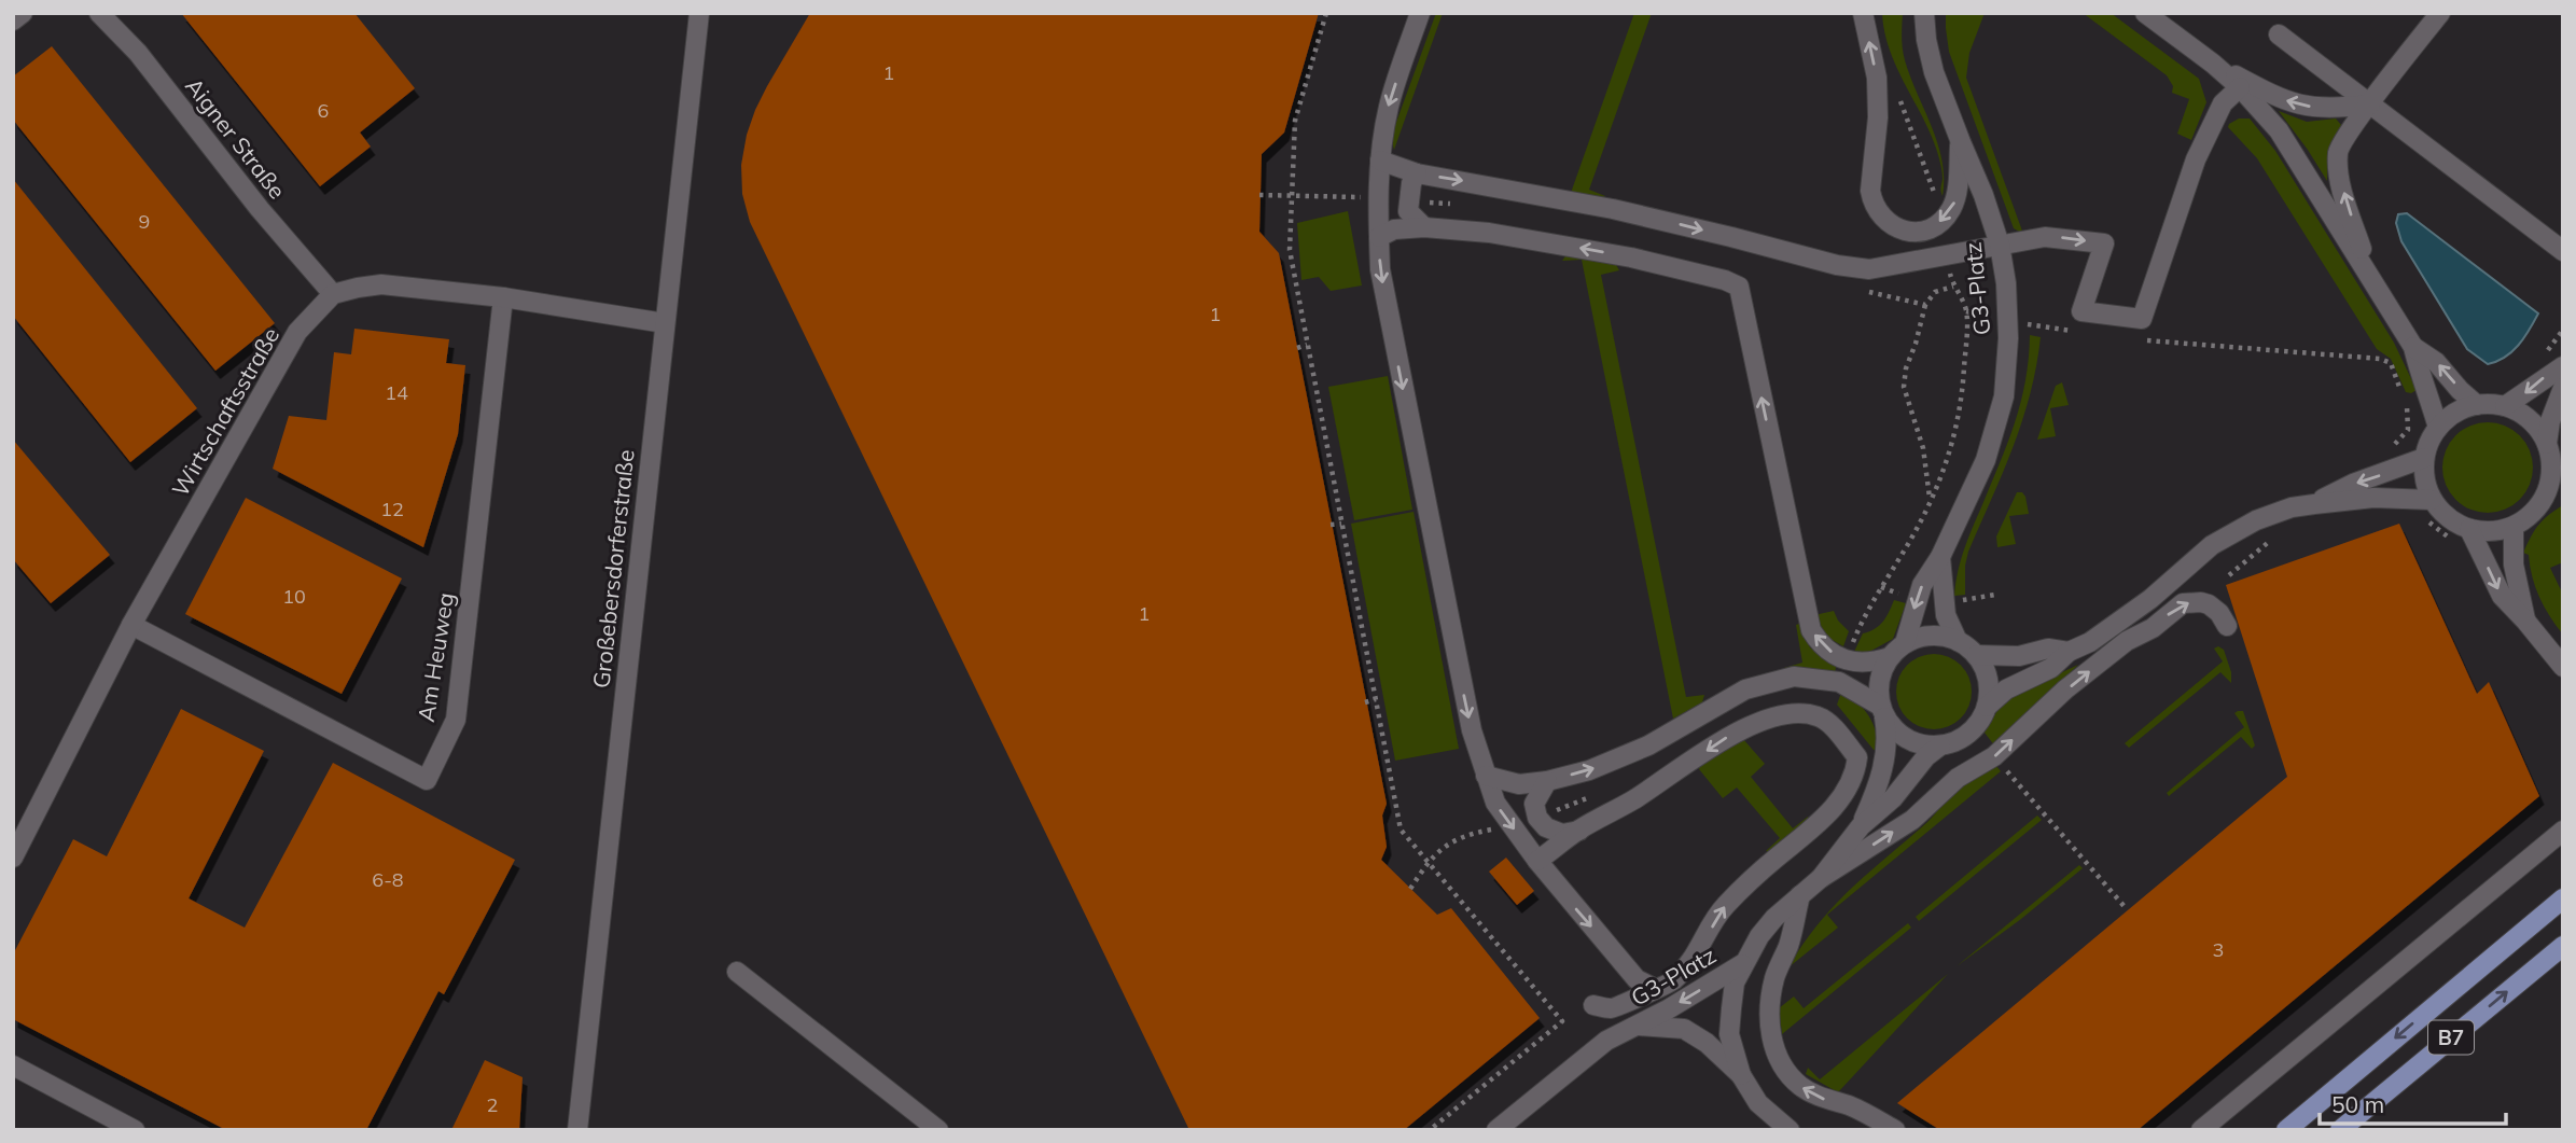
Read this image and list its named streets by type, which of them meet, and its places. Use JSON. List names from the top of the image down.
{
  "streets": {
    "main road": ["B7"],
    "street": [
      "Aigner Straße",
      "G3-Platz",
      "Wirtschaftsstraße",
      "Großebersdorferstraße",
      "Am Heuweg"
    ]
  },
  "crossings": [
    ["Aigner Straße", "Wirtschaftsstraße"],
    ["Wirtschaftsstraße", "Am Heuweg"]
  ],
  "house_numbers": [
    "1",
    "6",
    "9",
    "1",
    "14",
    "12",
    "10",
    "1",
    "6-8",
    "3",
    "2"
  ],
  "scale_bar": "50 m"
}
